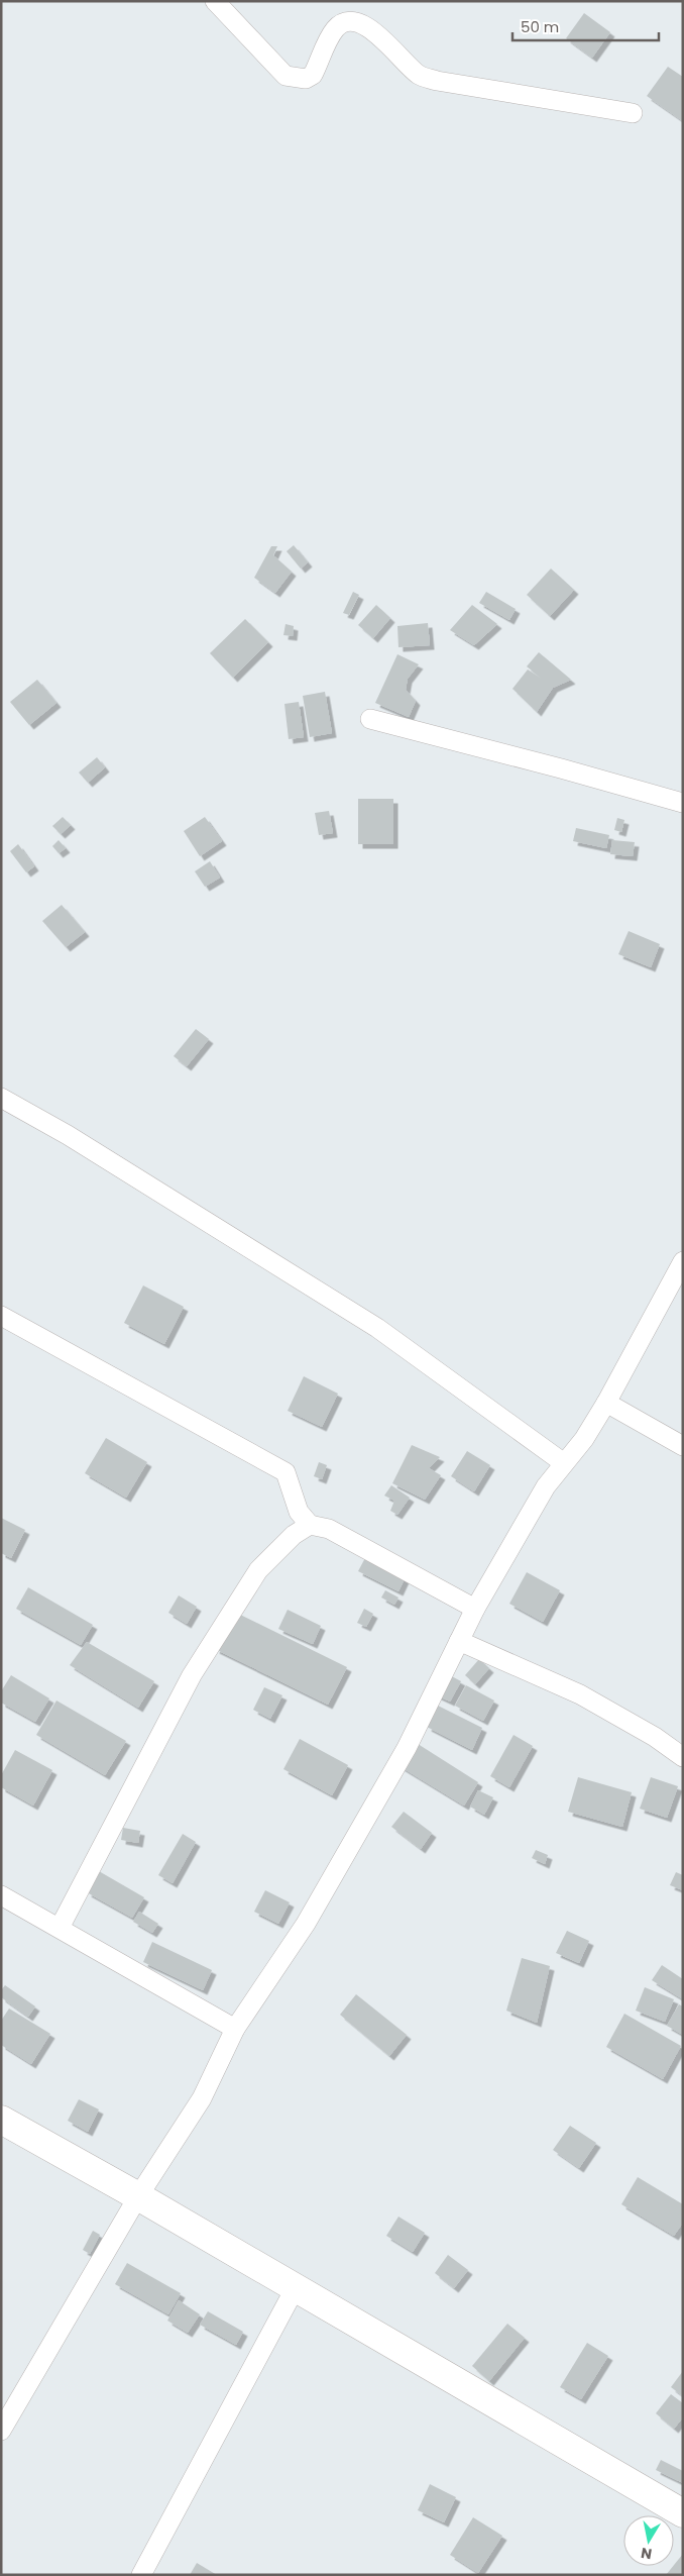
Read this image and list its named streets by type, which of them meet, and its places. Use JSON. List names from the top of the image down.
{
  "scale_bar": "50 m",
  "north": "bottom"
}
